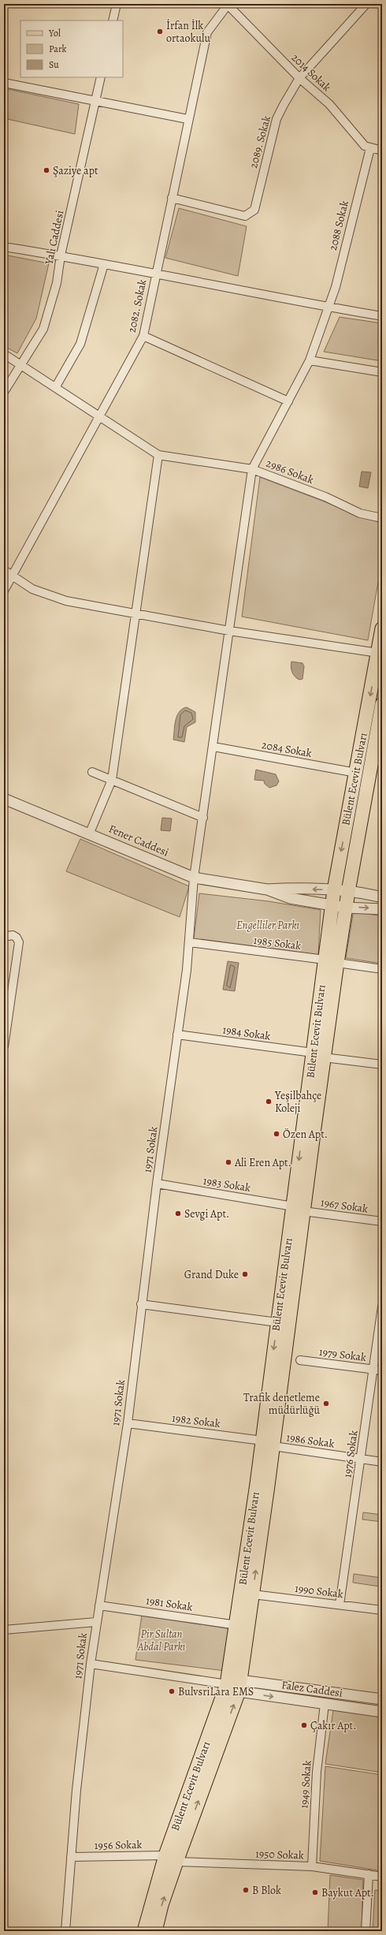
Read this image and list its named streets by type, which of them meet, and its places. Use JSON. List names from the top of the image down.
{
  "streets": {
    "main road": ["Bülent Ecevit Bulvarı"],
    "street": [
      "2014 Sokak",
      "2089. Sokak",
      "2088 Sokak",
      "Yalı Caddesi",
      "2082. Sokak",
      "2986 Sokak",
      "2084 Sokak",
      "Fener Caddesi",
      "1985 Sokak",
      "1984 Sokak",
      "1971 Sokak",
      "1983 Sokak",
      "1967 Sokak",
      "1979 Sokak",
      "1982 Sokak",
      "1986 Sokak",
      "1976 Sokak",
      "1990 Sokak",
      "1981 Sokak",
      "Falez Caddesi",
      "1949 Sokak",
      "1956 Sokak",
      "1950 Sokak"
    ]
  },
  "crossings": [
    ["2014 Sokak", "2089. Sokak"],
    ["2014 Sokak", "2088 Sokak"],
    ["2014 Sokak", "2082. Sokak"],
    ["2089. Sokak", "2082. Sokak"],
    ["2088 Sokak", "2986 Sokak"],
    ["2986 Sokak", "1971 Sokak"],
    ["2084 Sokak", "Bülent Ecevit Bulvarı"],
    ["2084 Sokak", "1971 Sokak"],
    ["Bülent Ecevit Bulvarı", "Fener Caddesi"],
    ["Bülent Ecevit Bulvarı", "1985 Sokak"],
    ["Bülent Ecevit Bulvarı", "1984 Sokak"],
    ["Bülent Ecevit Bulvarı", "1983 Sokak"],
    ["Bülent Ecevit Bulvarı", "1967 Sokak"],
    ["Bülent Ecevit Bulvarı", "1982 Sokak"],
    ["Bülent Ecevit Bulvarı", "1986 Sokak"],
    ["Bülent Ecevit Bulvarı", "1990 Sokak"],
    ["Bülent Ecevit Bulvarı", "1981 Sokak"],
    ["Bülent Ecevit Bulvarı", "Falez Caddesi"],
    ["Bülent Ecevit Bulvarı", "1956 Sokak"],
    ["Bülent Ecevit Bulvarı", "1950 Sokak"],
    ["Fener Caddesi", "1971 Sokak"],
    ["1985 Sokak", "1971 Sokak"],
    ["1984 Sokak", "1971 Sokak"],
    ["1971 Sokak", "1983 Sokak"],
    ["1971 Sokak", "1982 Sokak"],
    ["1971 Sokak", "1981 Sokak"],
    ["1971 Sokak", "1956 Sokak"],
    ["1983 Sokak", "1967 Sokak"],
    ["1979 Sokak", "1976 Sokak"],
    ["1982 Sokak", "1986 Sokak"],
    ["1986 Sokak", "1976 Sokak"],
    ["1976 Sokak", "1990 Sokak"],
    ["Falez Caddesi", "1949 Sokak"],
    ["1949 Sokak", "1950 Sokak"],
    ["1956 Sokak", "1950 Sokak"]
  ],
  "parks": ["Engelliler Parkı", "Pir Sultan Abdal Parkı"],
  "places": [
    "İrfan İlk ortaokulu",
    "Şaziye apt",
    "Yeşilbahçe Koleji",
    "Özen Apt.",
    "Ali Eren Apt.",
    "Sevgi Apt.",
    "Grand Duke",
    "Trafik denetleme müdürlüğü",
    "BulvsriLara EMS",
    "Çakır Apt.",
    "B Blok",
    "Baykut Apt."
  ],
  "legend": ["Yol", "Park", "Su"]
}
